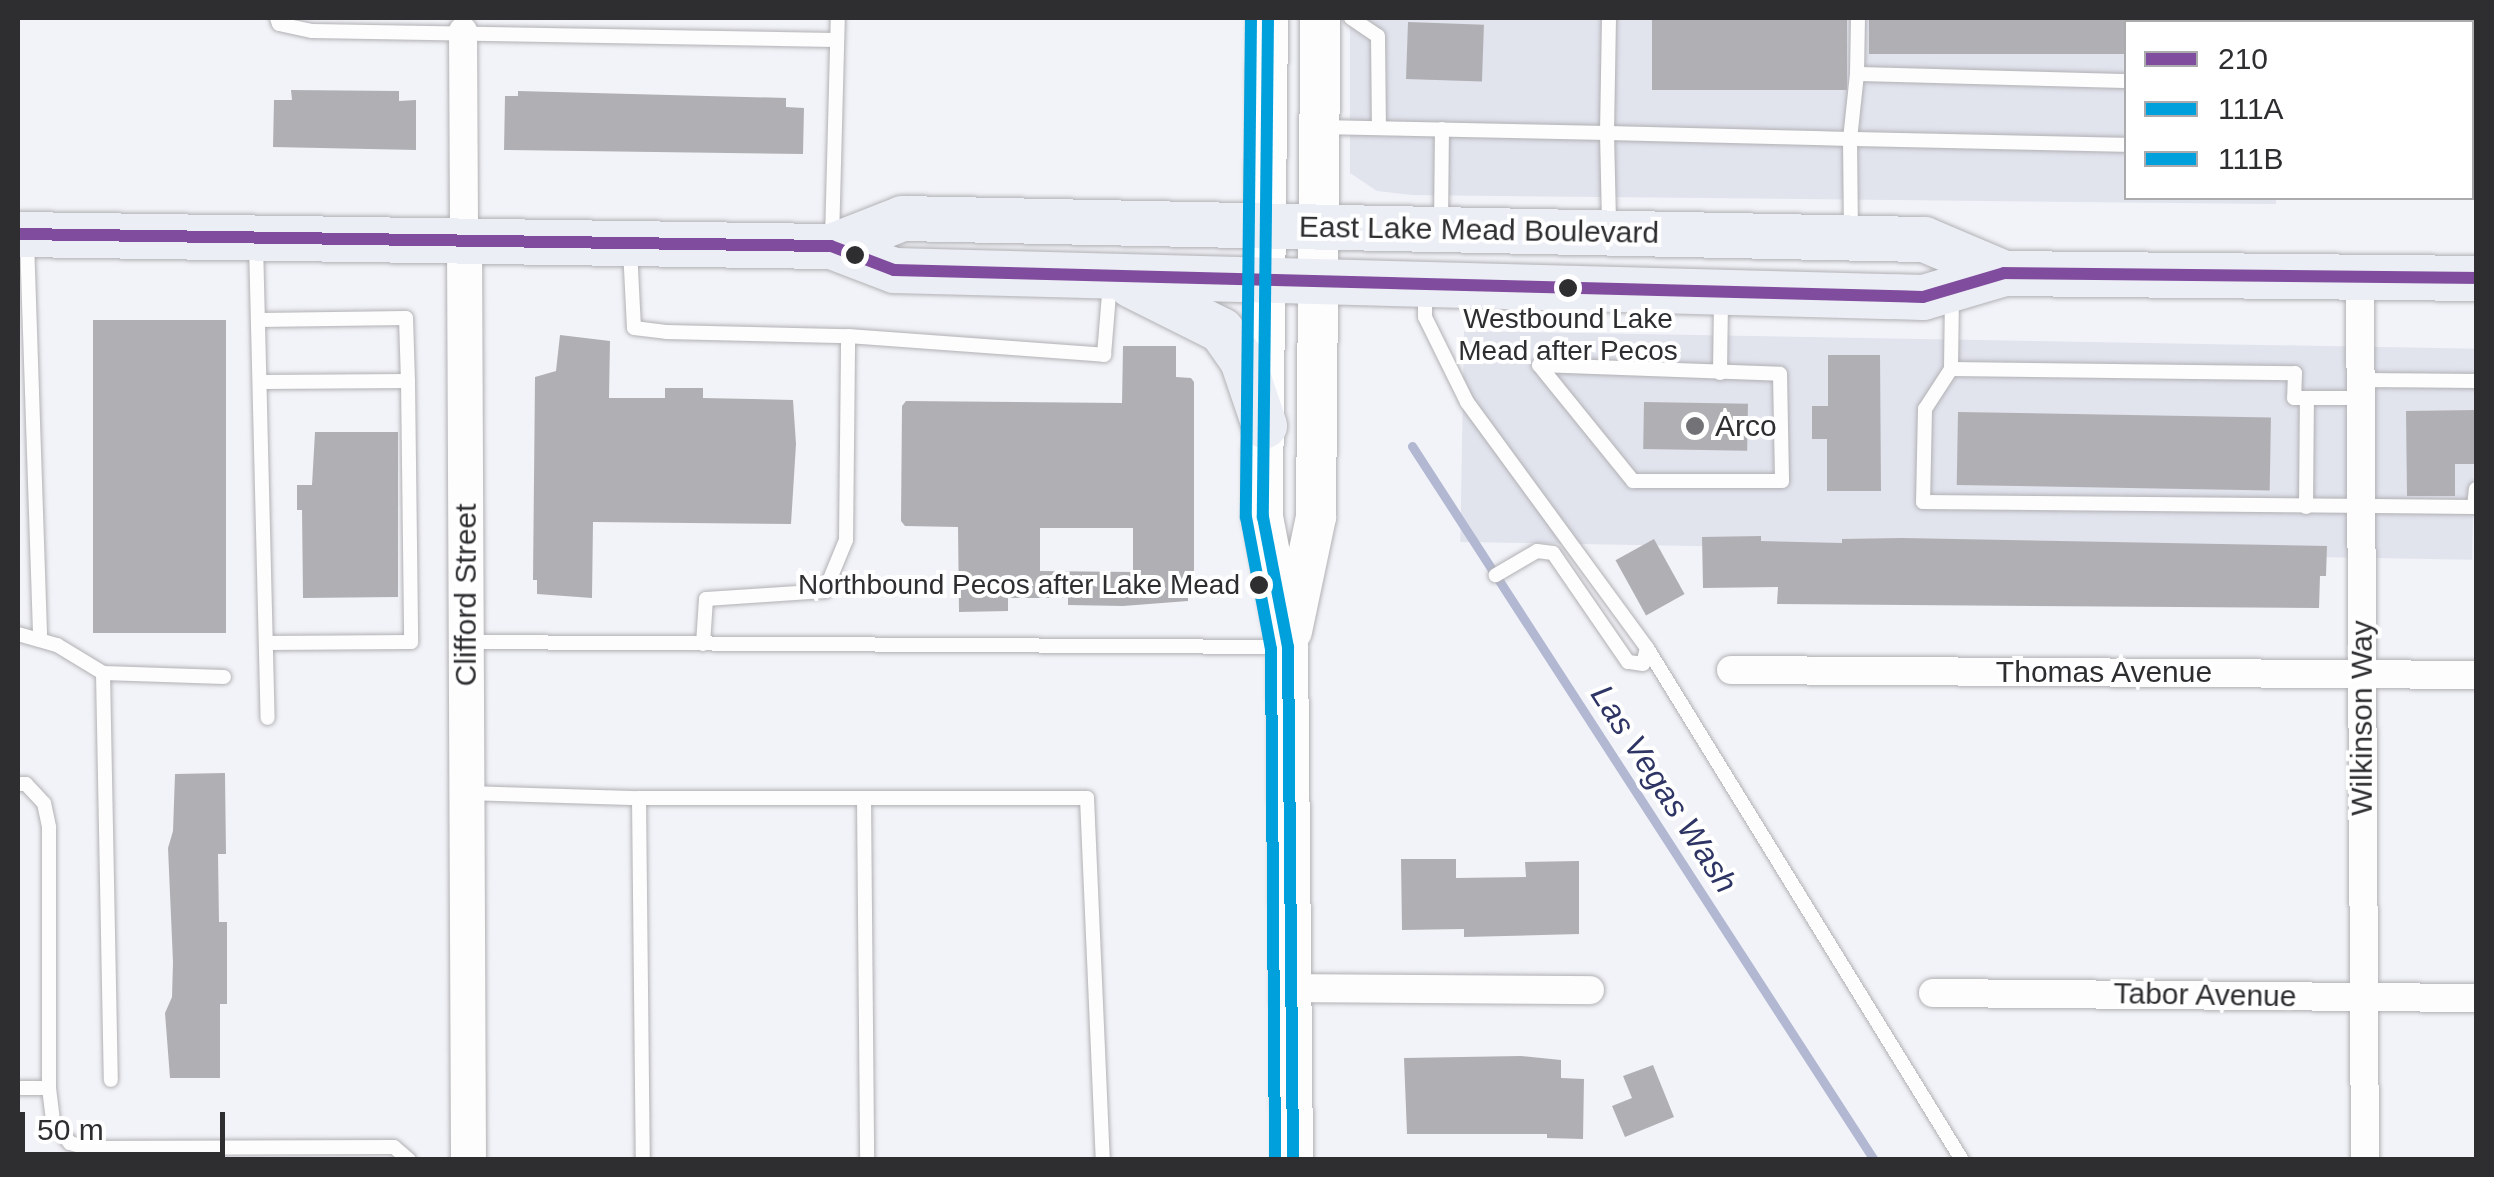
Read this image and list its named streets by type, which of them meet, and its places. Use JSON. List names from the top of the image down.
{
  "streets": {
    "main road": ["East Lake Mead Boulevard"],
    "street": [
      "Clifford Street",
      "Thomas Avenue",
      "Wilkinson Way",
      "Tabor Avenue"
    ]
  },
  "crossings": [
    ["East Lake Mead Boulevard", "Clifford Street"],
    ["East Lake Mead Boulevard", "Wilkinson Way"],
    ["Thomas Avenue", "Wilkinson Way"],
    ["Wilkinson Way", "Tabor Avenue"]
  ],
  "water": ["Las Vegas Wash"],
  "places": ["Westbound Lake Mead after Pecos", "Arco", "Northbound Pecos after Lake Mead"],
  "lines": ["transit line 111A", "transit line 111B", "transit line 210"],
  "legend": ["210", "111A", "111B"],
  "scale_bar": "50 m"
}
